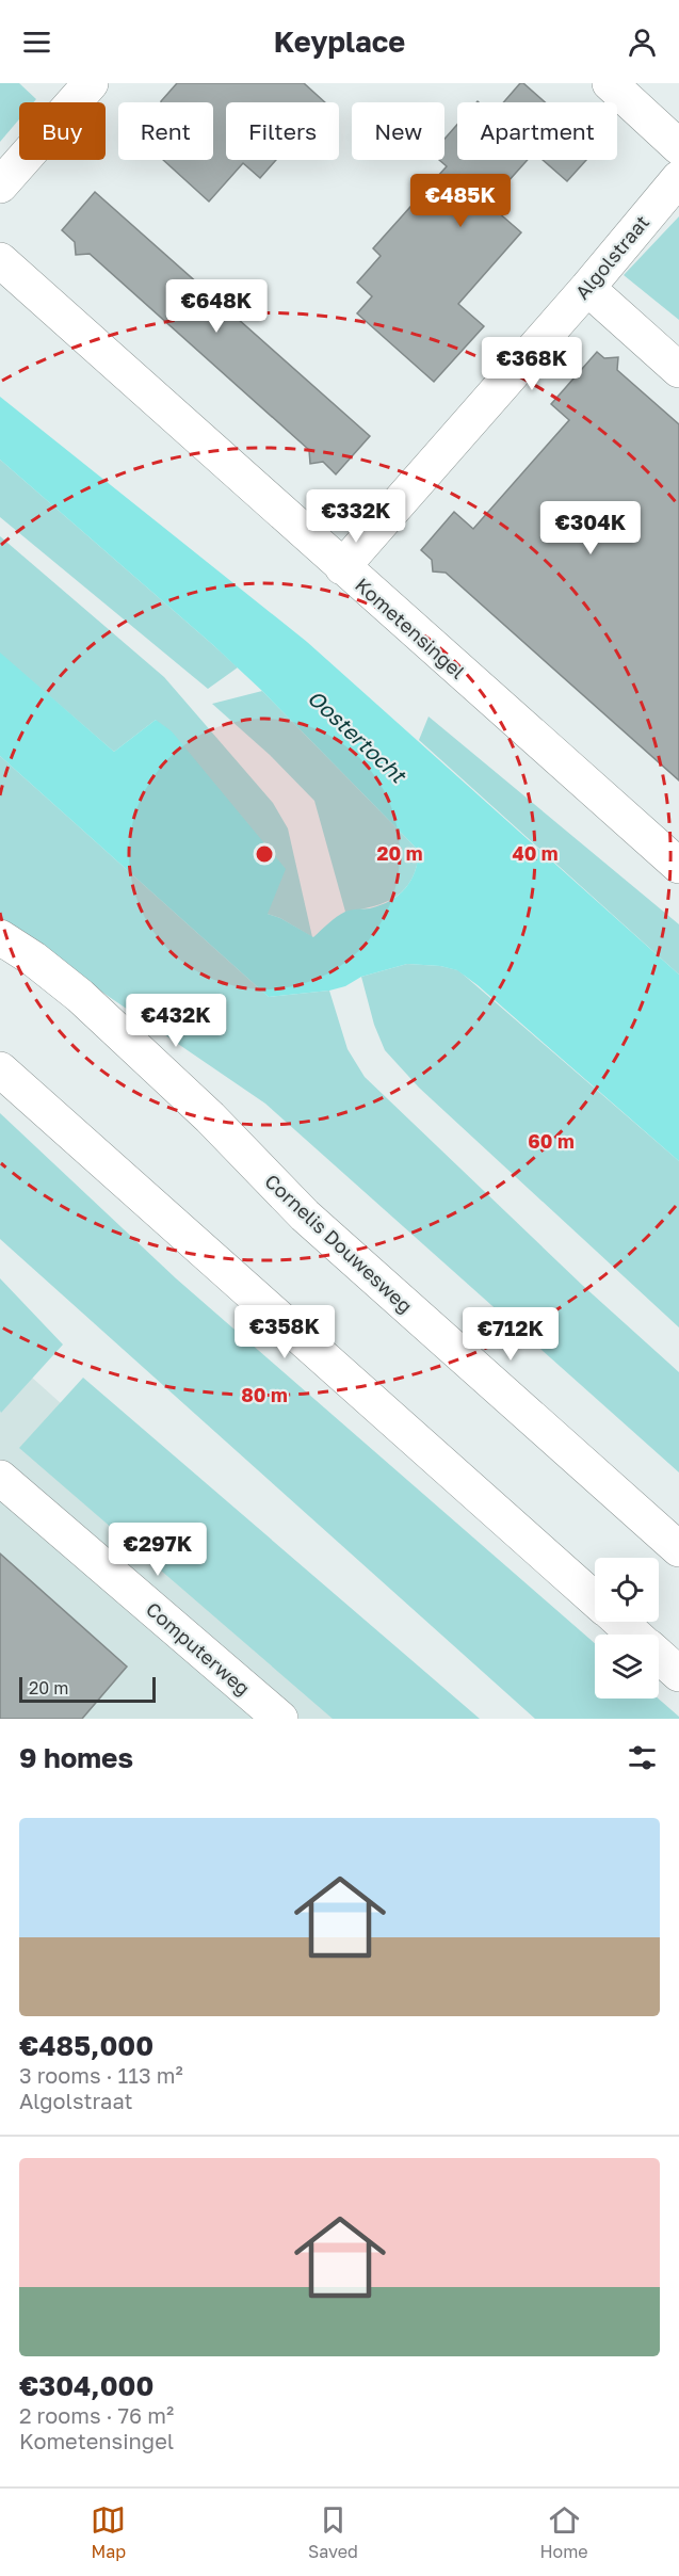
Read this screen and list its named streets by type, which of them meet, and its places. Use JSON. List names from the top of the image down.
{
  "streets": {
    "street": [
      "Algolstraat",
      "Kometensingel",
      "Cornelis Douwesweg",
      "Computerweg"
    ]
  },
  "crossings": [
    ["Algolstraat", "Kometensingel"]
  ],
  "water": ["Oostertocht"],
  "scale_bar": "20 m",
  "page": {
    "header": "Keyplace",
    "chip": [
      "Buy",
      "Rent",
      "Filters",
      "New",
      "Apartment"
    ],
    "price": [
      "€485K",
      "€648K",
      "€368K",
      "€332K",
      "€304K",
      "€432K",
      "€358K",
      "€712K",
      "€297K"
    ],
    "scale": "20 m",
    "heading": "9 homes",
    "list": [
      {
        "name": "€485,000",
        "note": "3 rooms · 113 m² · Algolstraat"
      },
      {
        "name": "€304,000",
        "note": "2 rooms · 76 m² · Kometensingel"
      }
    ],
    "tabs": ["Map", "Saved", "Home"]
  },
  "rings": [
    "20 m",
    "40 m",
    "60 m",
    "80 m"
  ]
}
